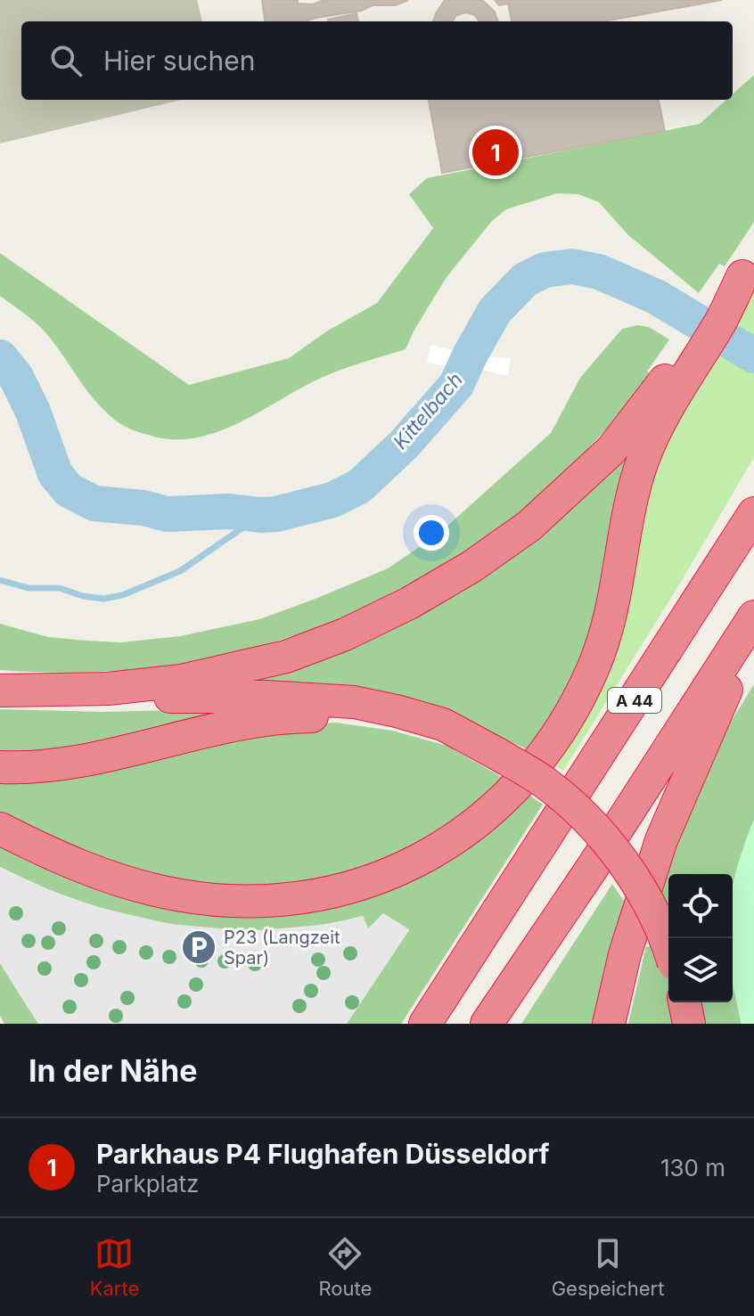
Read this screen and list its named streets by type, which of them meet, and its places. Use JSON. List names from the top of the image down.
{
  "streets": {
    "highway": ["A 44"]
  },
  "water": ["Kittelbach"],
  "places": {
    "parking": ["P23 (Langzeit Spar)"]
  },
  "page": {
    "search": "Hier suchen",
    "pins": "1",
    "heading": "In der Nähe",
    "list": [
      {
        "mark": "1",
        "name": "Parkhaus P4 Flughafen Düsseldorf",
        "note": "Parkplatz",
        "value": "130 m"
      }
    ],
    "nav": ["Karte", "Route", "Gespeichert"]
  }
}
